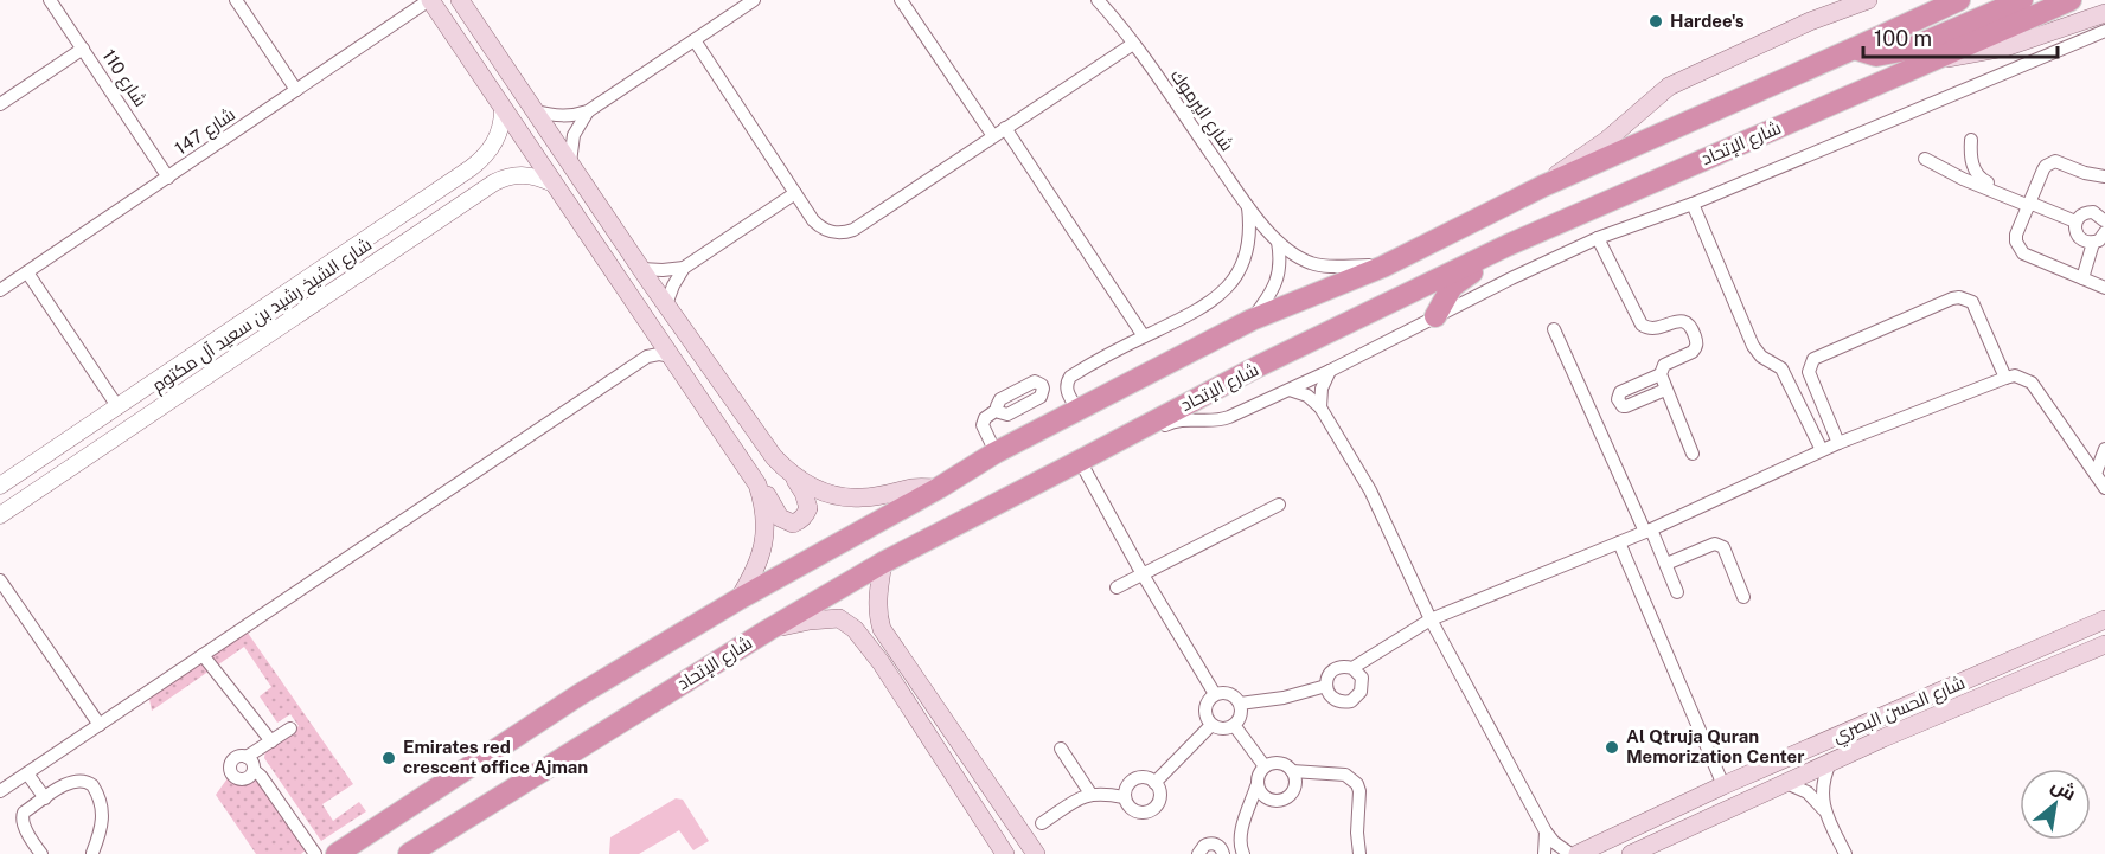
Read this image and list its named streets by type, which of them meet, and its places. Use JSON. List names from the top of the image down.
{
  "streets": {
    "highway": ["شارع الإتحاد"],
    "main road": ["شارع الحسن البصري"],
    "street": [
      "شارع 110",
      "شارع اليرموك",
      "شارع 147",
      "شارع الشيخ رشيد بن سعيد آل مكتوم"
    ]
  },
  "crossings": [
    ["شارع 110", "شارع 147"]
  ],
  "places": ["Hardee's", "Al Qtruja Quran Memorization Center", "Emirates red crescent office Ajman"],
  "scale_bar": "100 m",
  "north": "top right"
}
